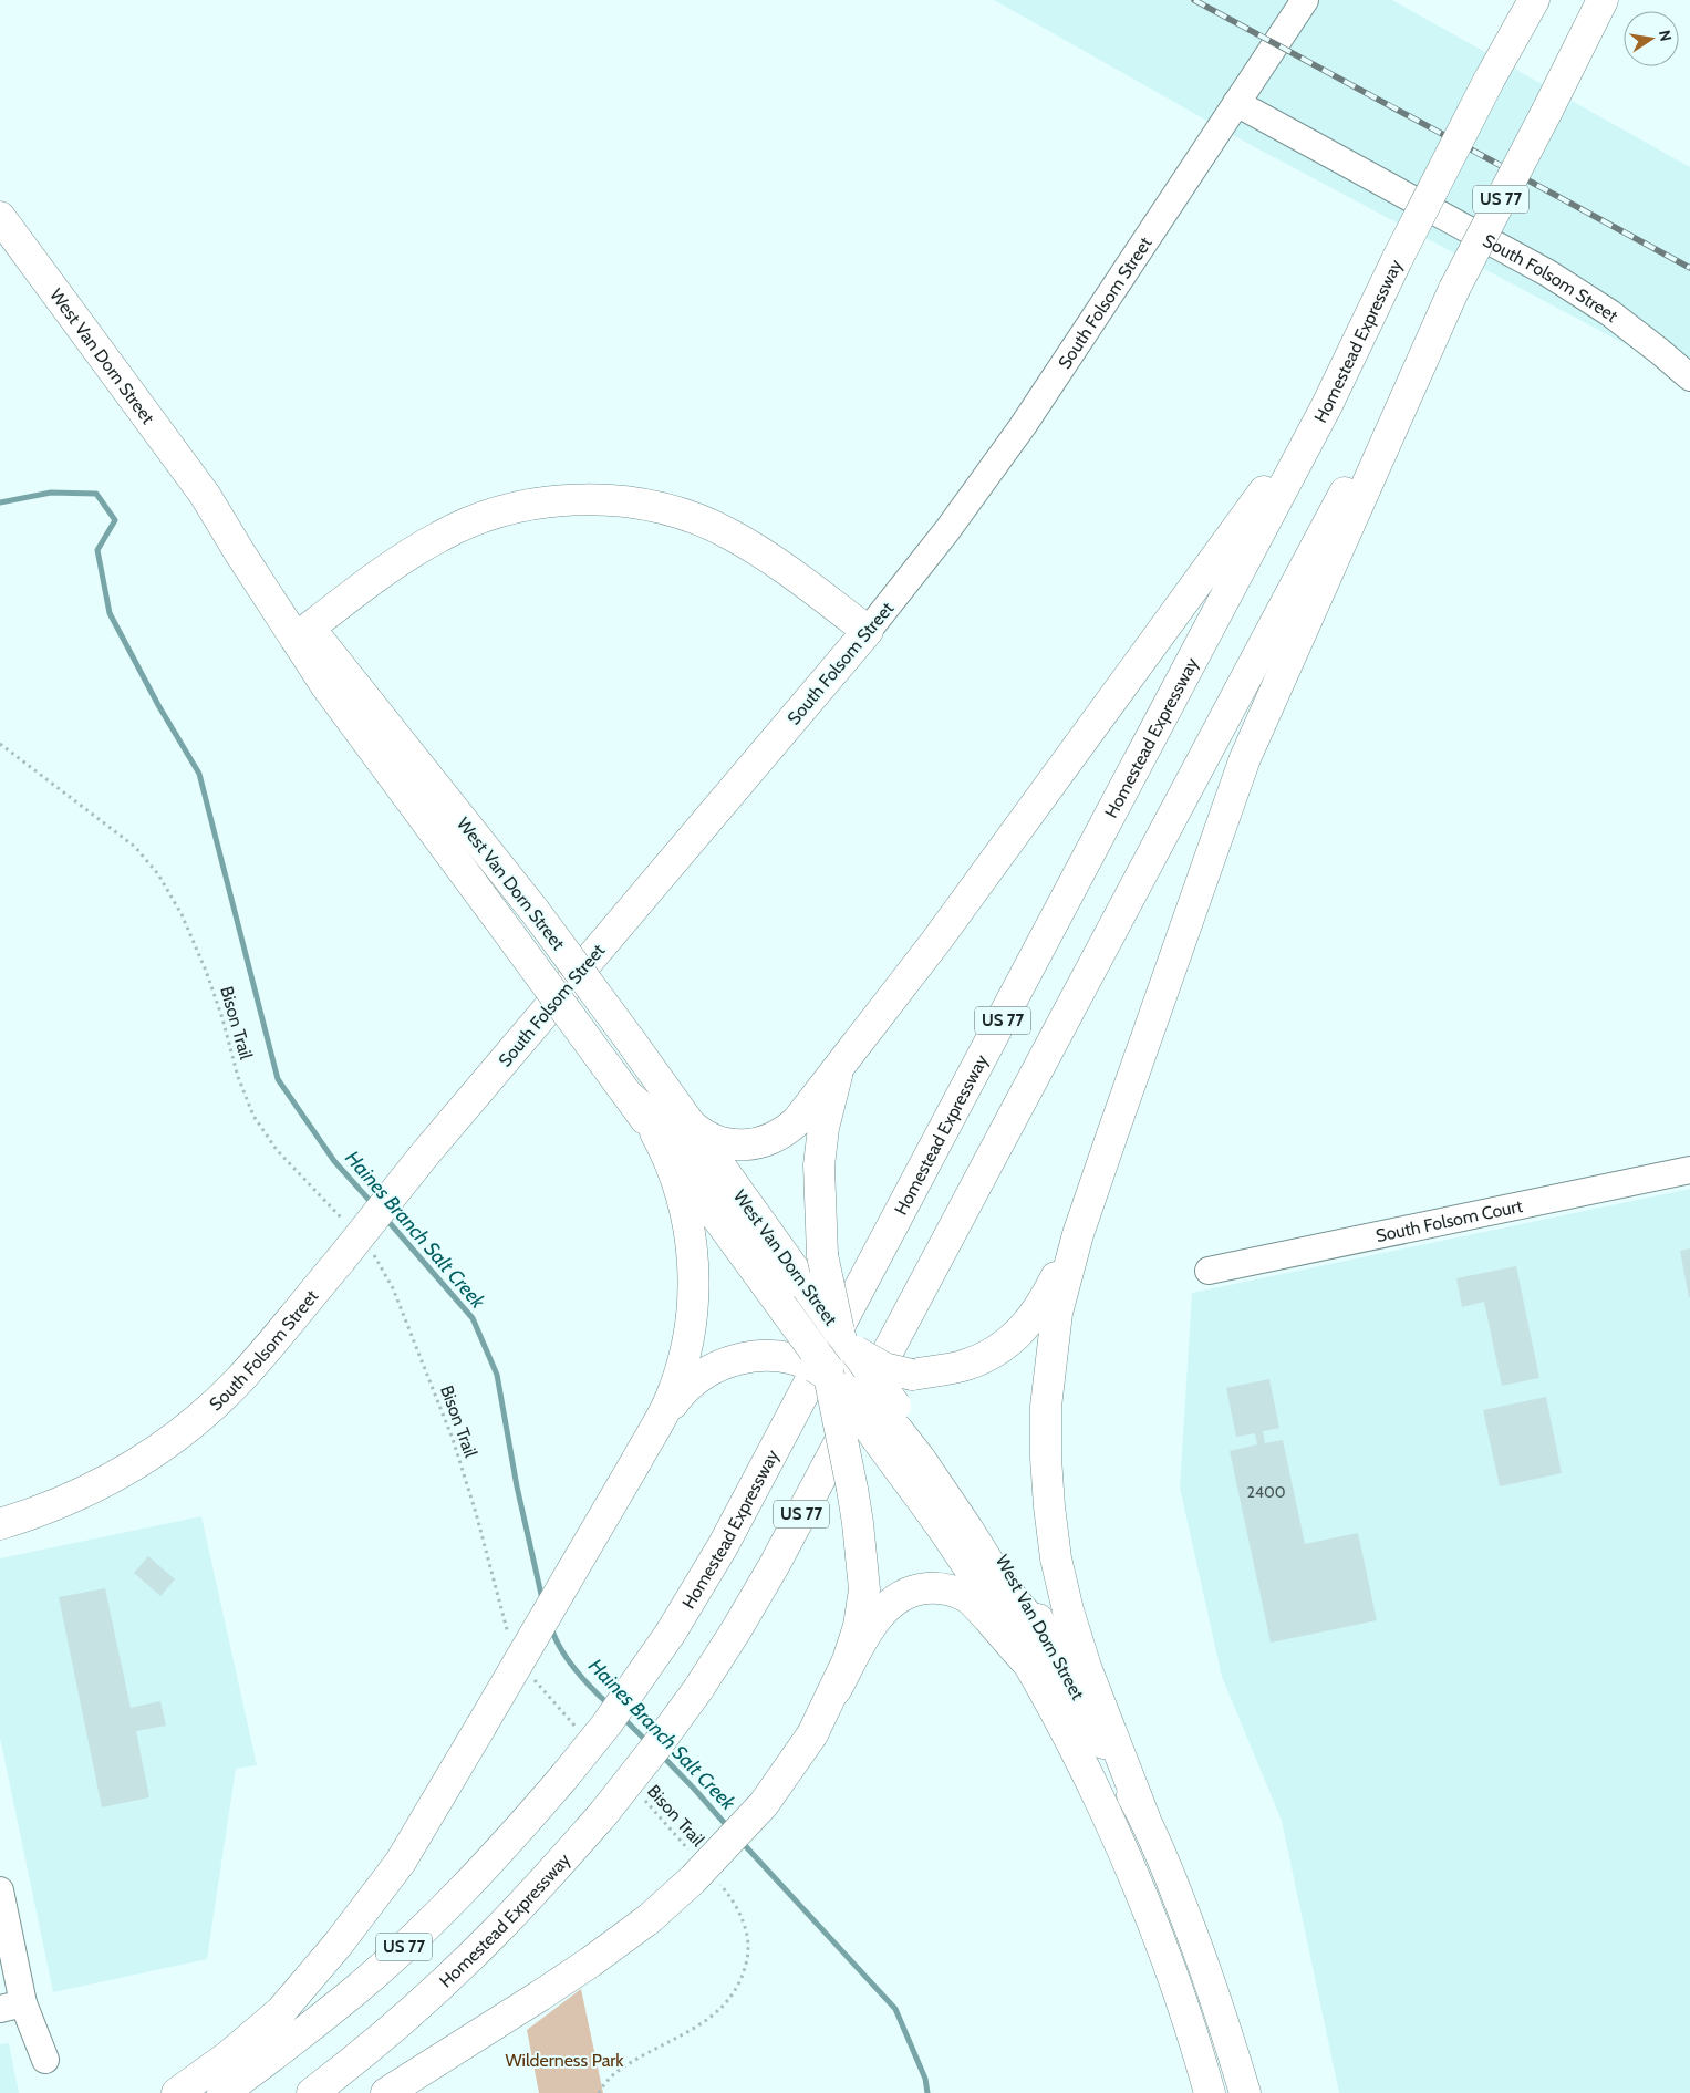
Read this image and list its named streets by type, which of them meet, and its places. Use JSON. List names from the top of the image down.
{
  "streets": {
    "main road": [
      "US 77",
      "South Folsom Street",
      "Homestead Expressway",
      "West Van Dorn Street"
    ],
    "street": ["South Folsom Court"],
    "path": ["Bison Trail"]
  },
  "water": ["Haines Branch Salt Creek"],
  "parks": ["Wilderness Park"],
  "house_numbers": ["2400"],
  "north": "right"
}
